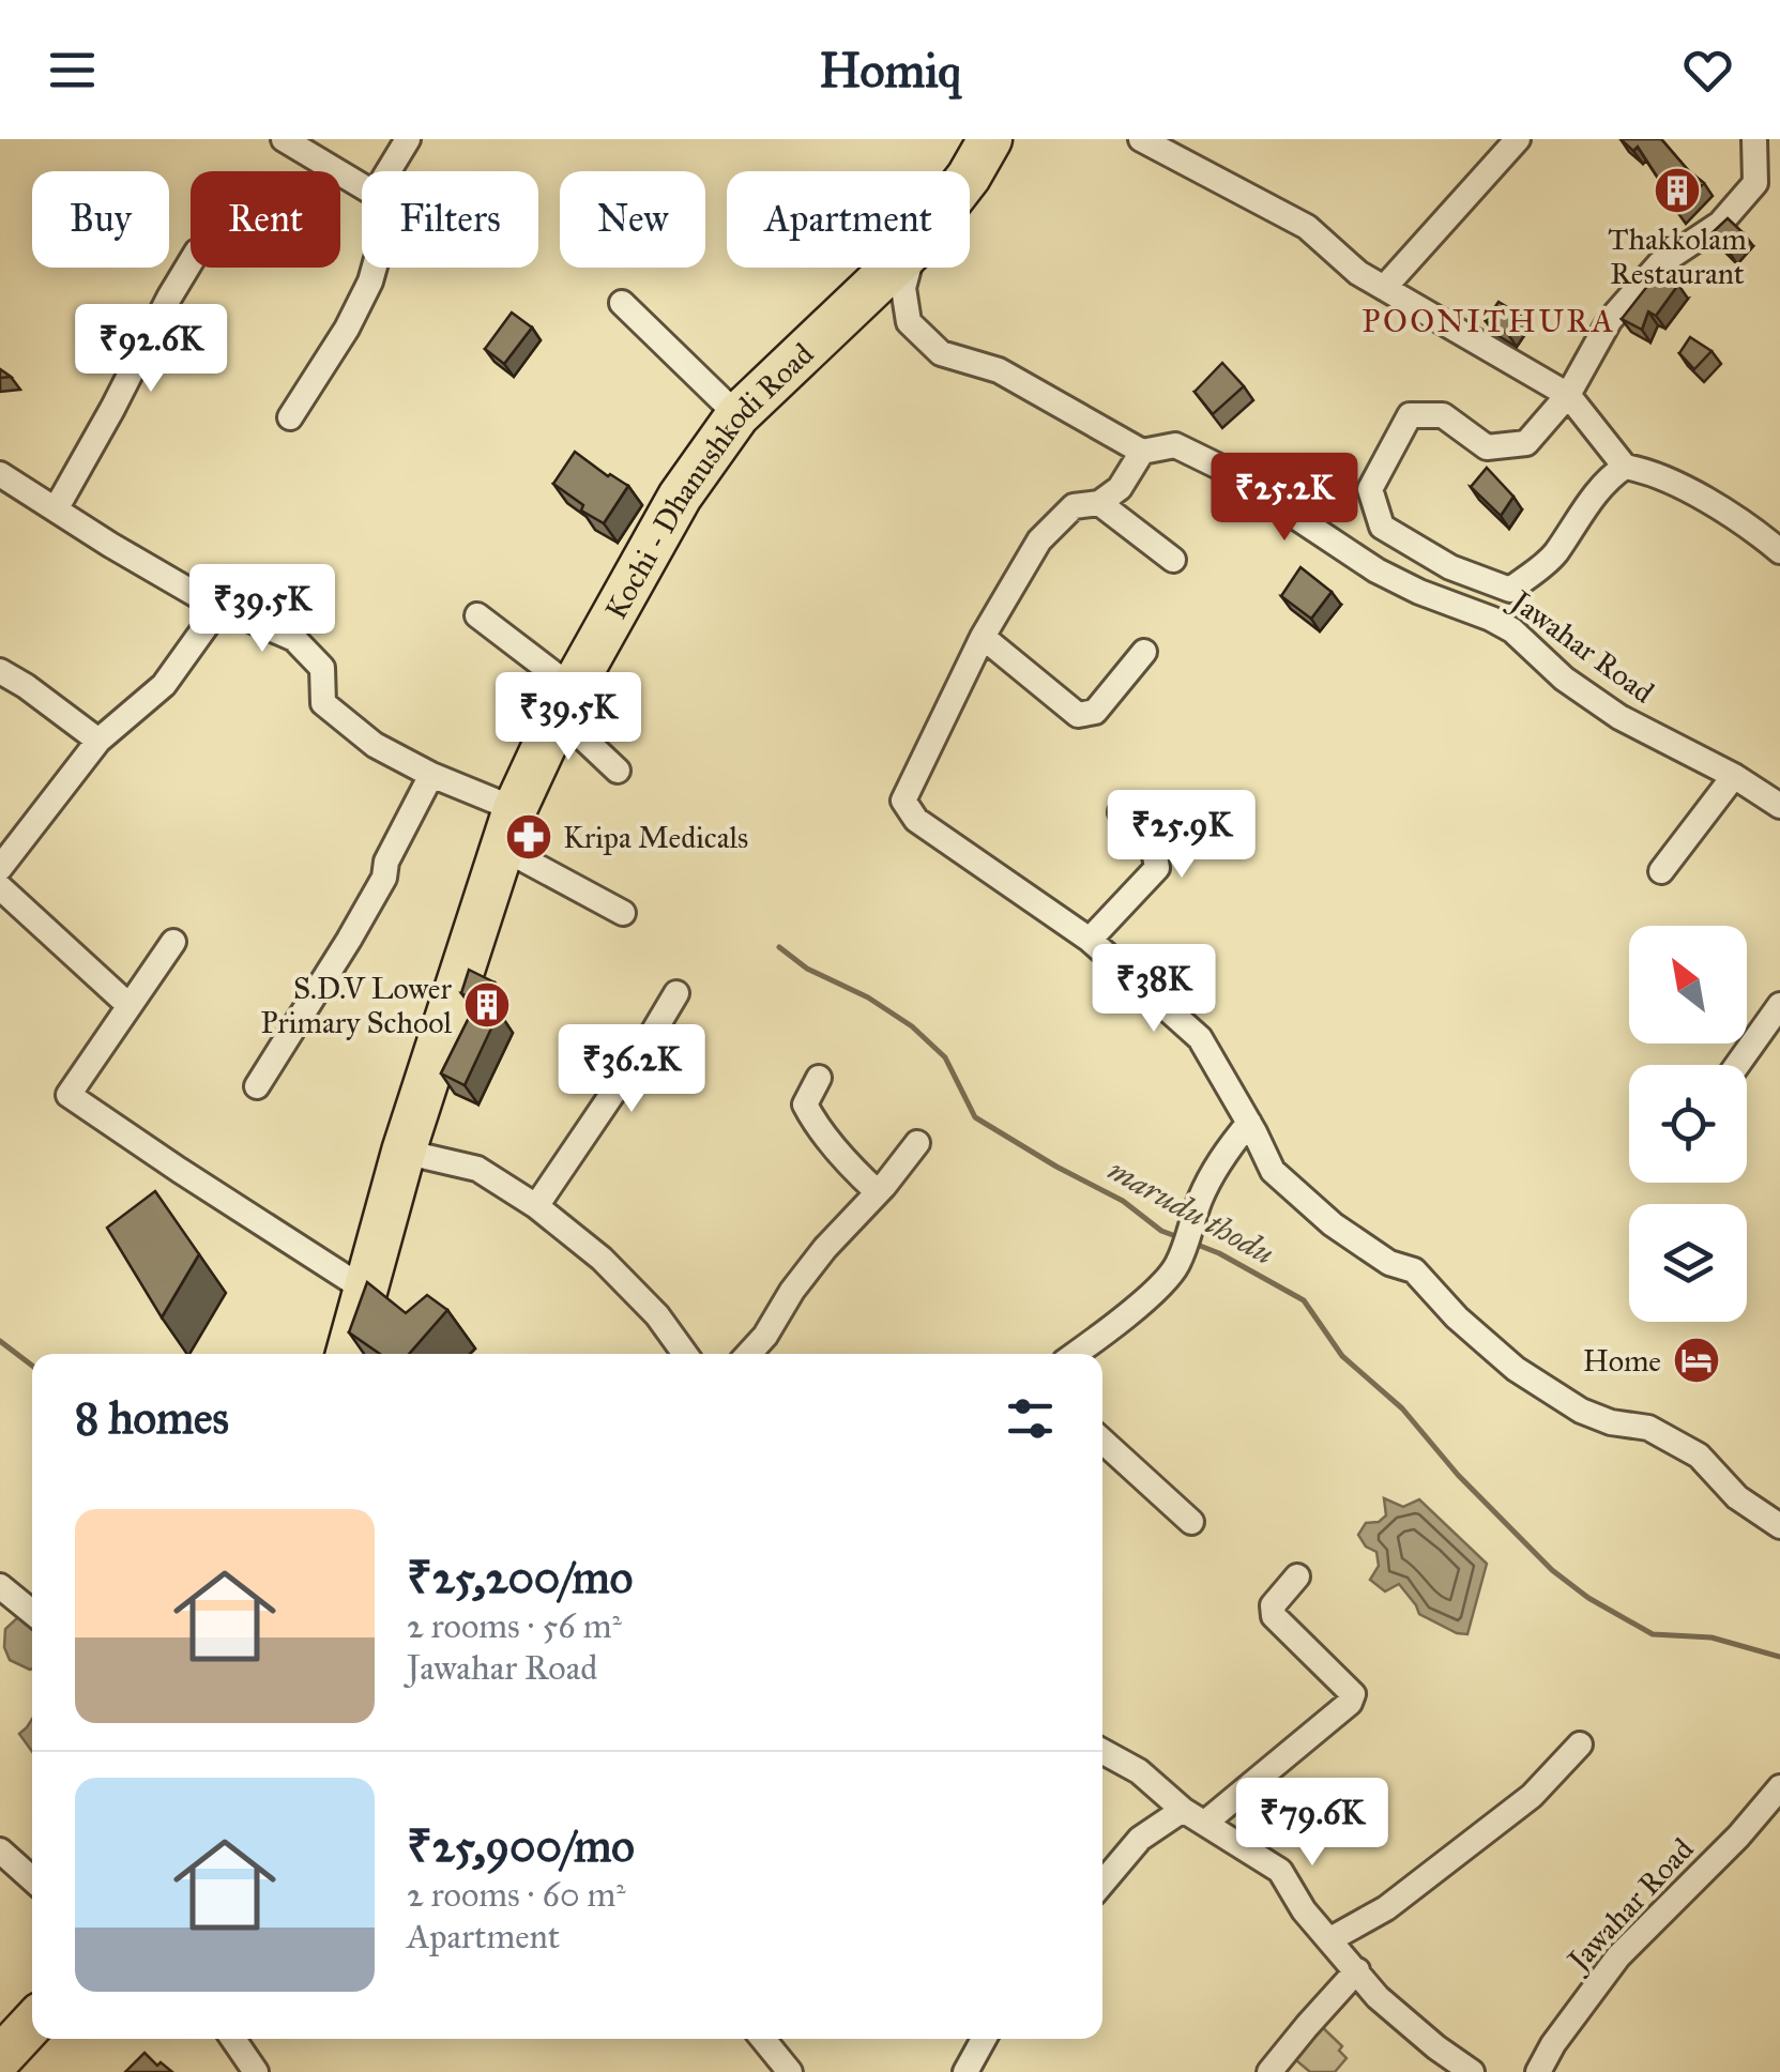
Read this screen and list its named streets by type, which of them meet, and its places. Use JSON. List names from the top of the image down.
{
  "streets": {
    "highway": ["Kochi - Dhanushkodi Road"],
    "street": ["Jawahar Road"]
  },
  "districts": ["POONITHURA"],
  "water": ["marudu thodu"],
  "places": {
    "building": ["Thakkolam Restaurant", "S.D.V Lower Primary School"],
    "pharmacy": ["Kripa Medicals"],
    "hotel": ["Home"]
  },
  "north": "top left",
  "page": {
    "header": "Homiq",
    "chip": [
      "Buy",
      "Rent",
      "Filters",
      "New",
      "Apartment"
    ],
    "price": [
      "₹92.6K",
      "₹25.2K",
      "₹39.5K",
      "₹39.5K",
      "₹25.9K",
      "₹38K",
      "₹36.2K",
      "₹79.6K"
    ],
    "heading": "8 homes",
    "list": [
      {
        "name": "₹25,200/mo",
        "note": "2 rooms · 56 m² · Jawahar Road"
      },
      {
        "name": "₹25,900/mo",
        "note": "2 rooms · 60 m² · Apartment"
      }
    ]
  }
}
